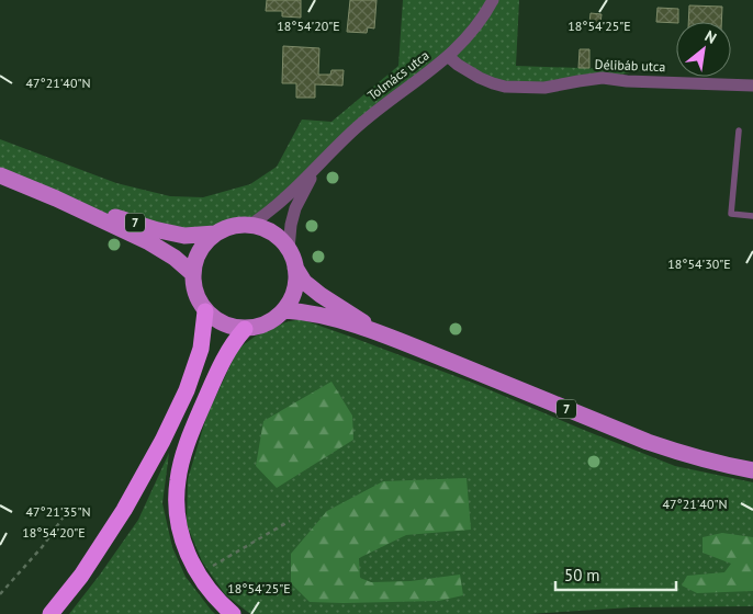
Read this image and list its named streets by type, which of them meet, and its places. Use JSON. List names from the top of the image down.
{
  "streets": {
    "main road": ["7"],
    "street": ["Délibáb utca", "Tolmács utca"]
  },
  "crossings": [
    ["Délibáb utca", "Tolmács utca"],
    ["Tolmács utca", "7"]
  ],
  "scale_bar": "50 m",
  "north": "top right",
  "coordinates": [
    "18°54'25\"E",
    "18°54'20\"E",
    "47°21'40\"N",
    "18°54'30\"E",
    "47°21'35\"N"
  ]
}
